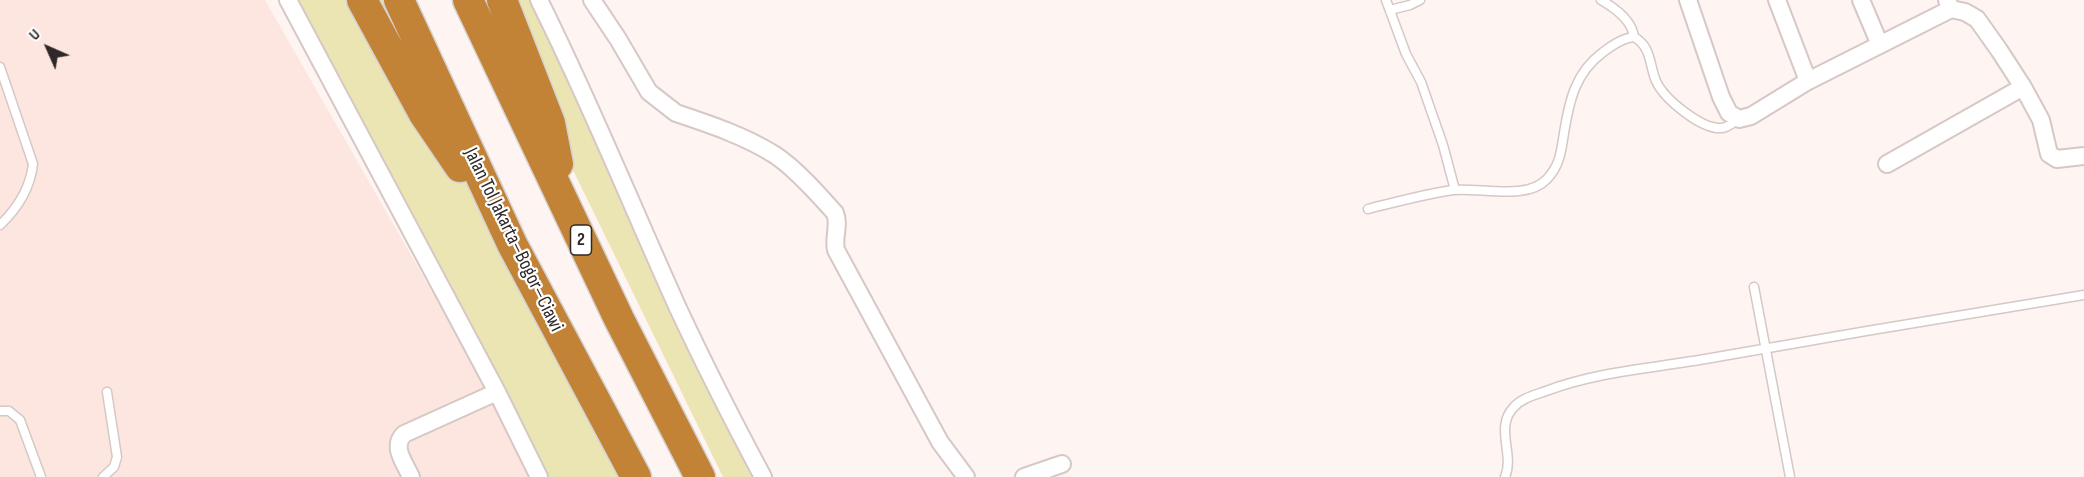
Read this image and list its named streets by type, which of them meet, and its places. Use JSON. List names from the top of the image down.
{
  "streets": {
    "highway": ["Jalan Tol Jakarta–Bogor–Ciawi", "2"]
  },
  "north": "top left"
}
